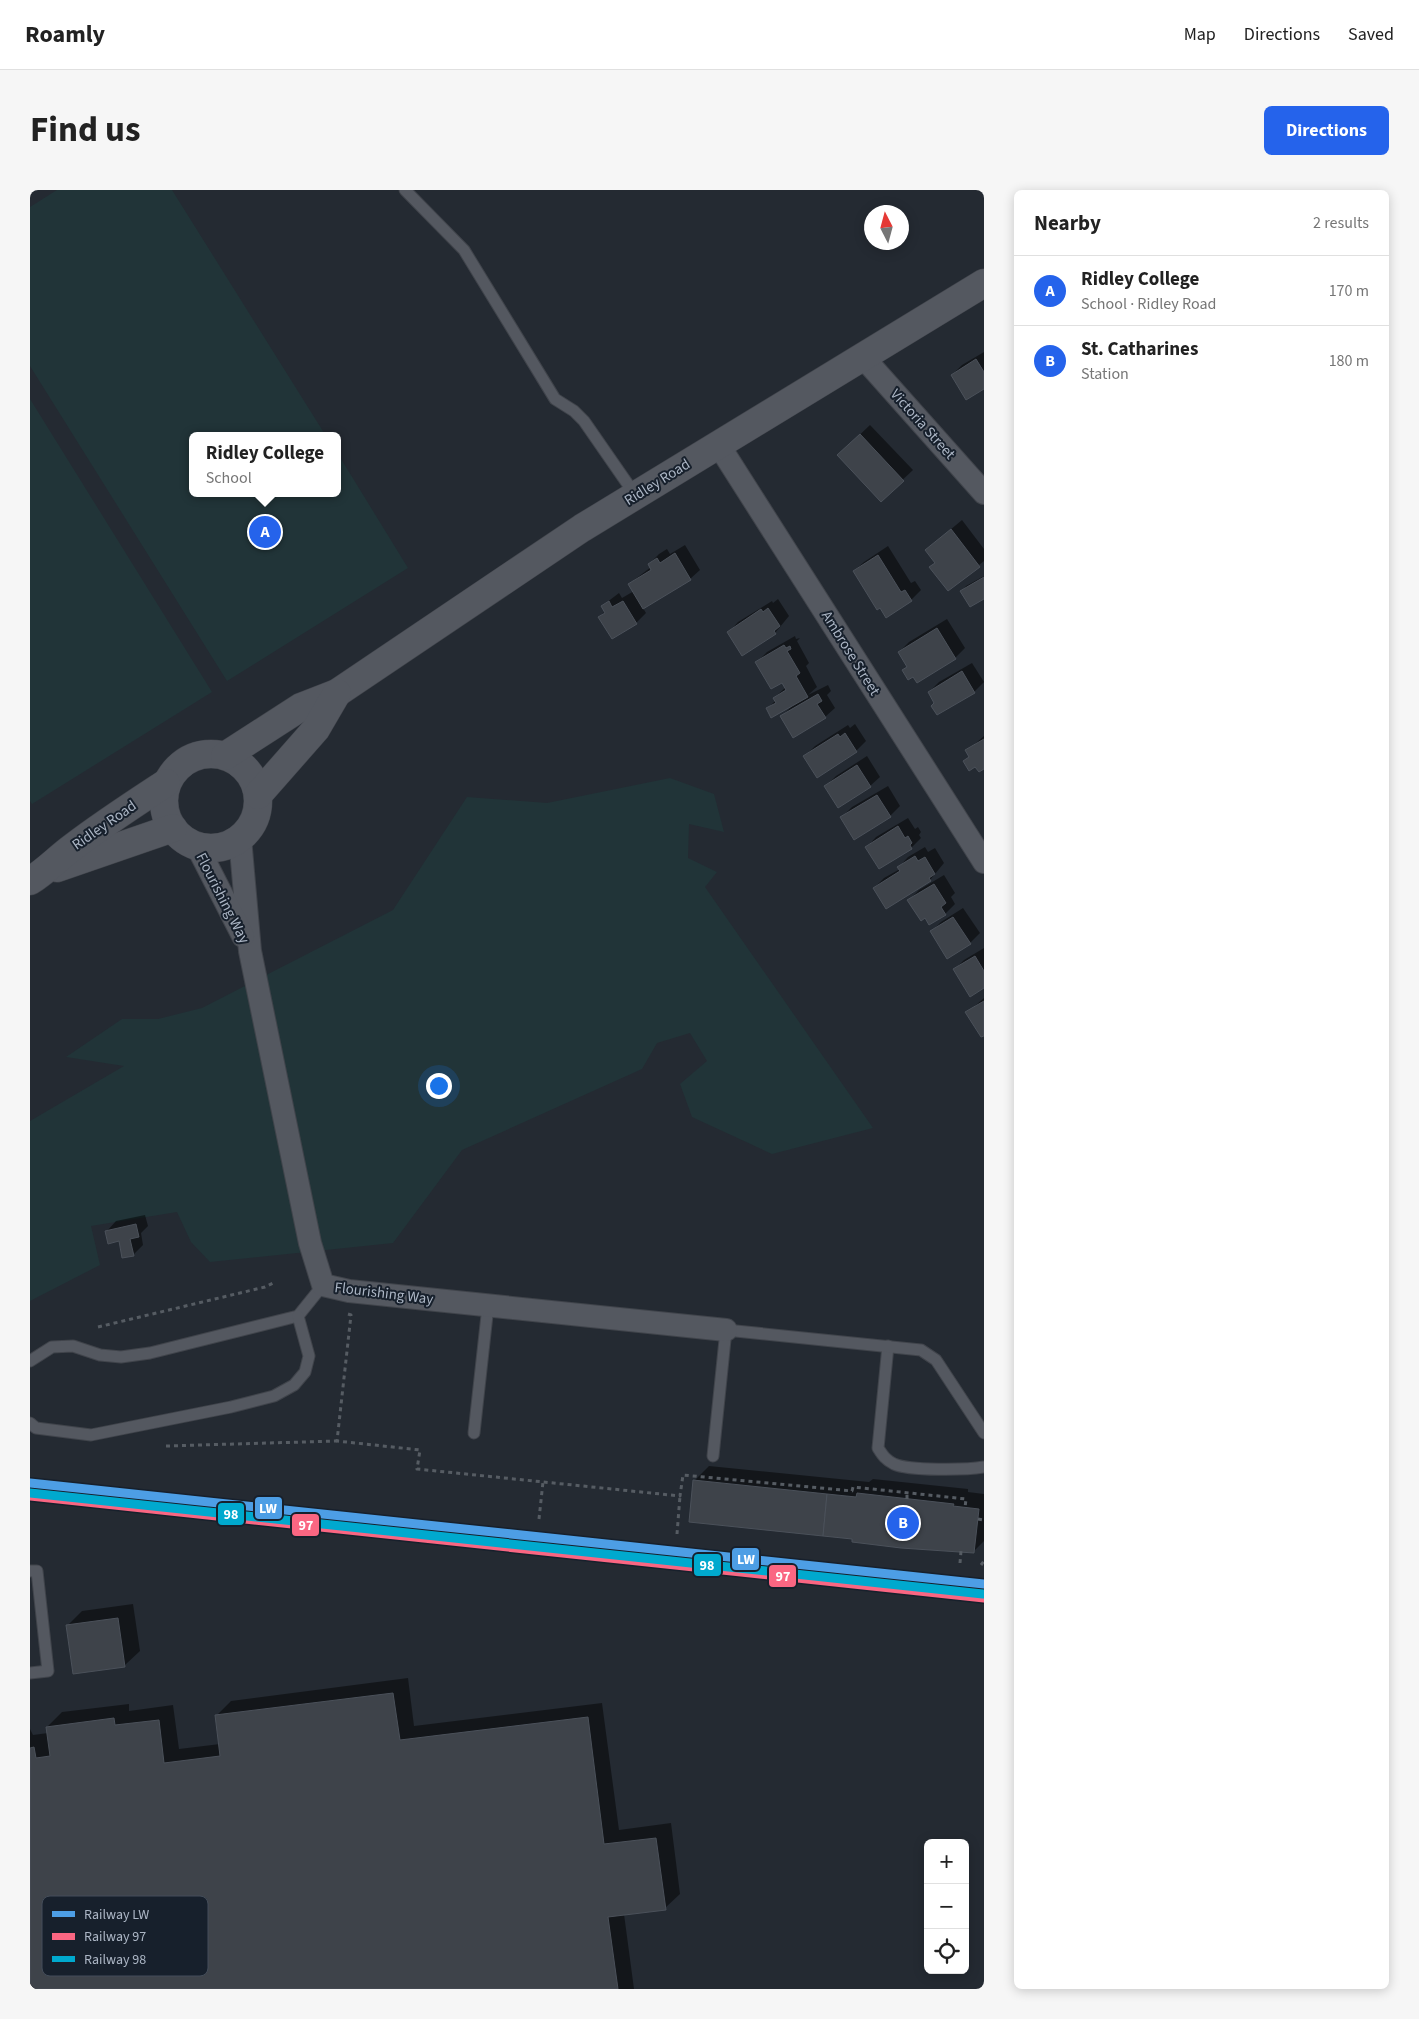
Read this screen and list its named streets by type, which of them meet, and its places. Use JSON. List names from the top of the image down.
{
  "streets": {
    "street": [
      "Victoria Street",
      "Ridley Road",
      "Ambrose Street",
      "Flourishing Way"
    ]
  },
  "crossings": [
    ["Victoria Street", "Ridley Road"],
    ["Ridley Road", "Ambrose Street"],
    ["Ridley Road", "Flourishing Way"]
  ],
  "lines": ["rail line LW", "rail line 98", "rail line 97"],
  "legend": ["Railway LW", "Railway 97", "Railway 98"],
  "north": "top",
  "page": {
    "header": "Roamly",
    "nav": ["Map", "Directions", "Saved"],
    "title": "Find us",
    "buttons": "Directions",
    "heading": ["Nearby", "2 results"],
    "list": [
      {
        "mark": "A",
        "name": "Ridley College",
        "note": "School · Ridley Road",
        "value": "170 m"
      },
      {
        "mark": "B",
        "name": "St. Catharines",
        "note": "Station",
        "value": "180 m"
      }
    ],
    "popup": ["Ridley College", "School"],
    "pins": ["A", "B"],
    "map_buttons": ["+", "−"]
  }
}
